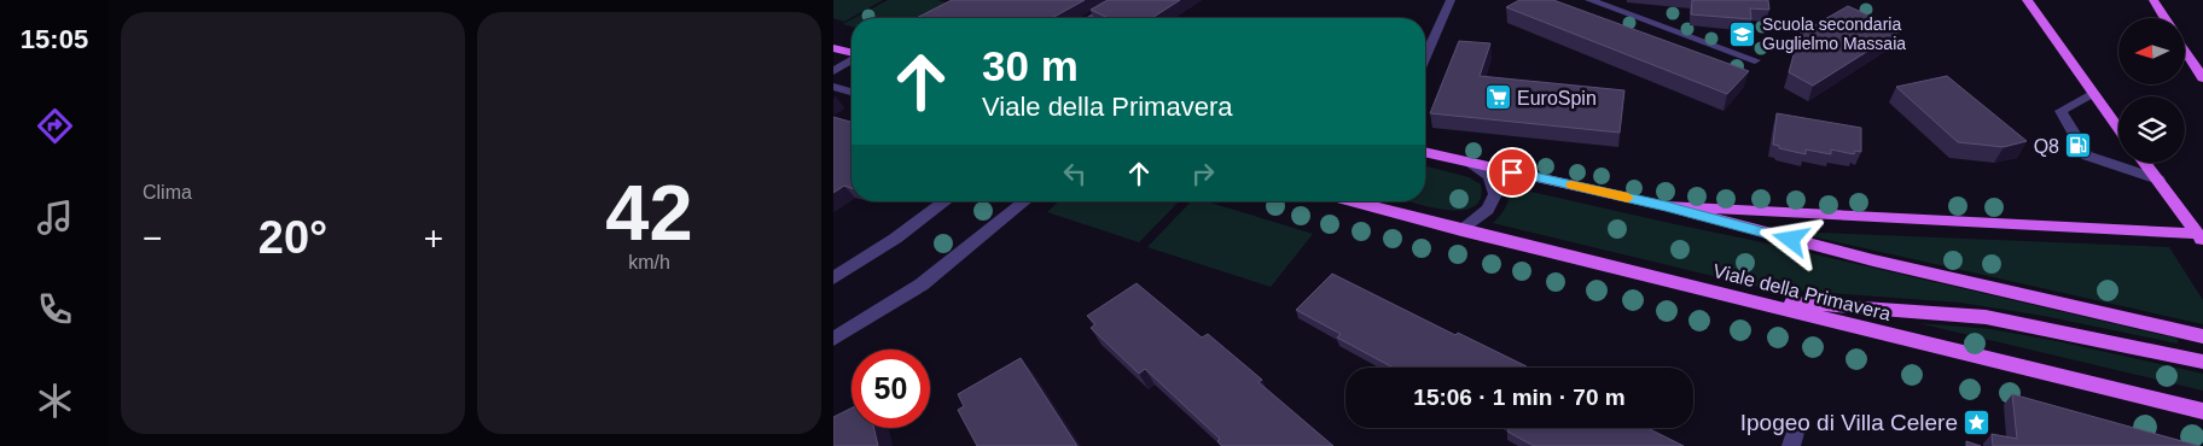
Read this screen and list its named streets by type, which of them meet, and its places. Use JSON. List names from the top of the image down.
{
  "streets": {
    "main road": ["Viale della Primavera"]
  },
  "places": {
    "school or university": ["Scuola secondaria Guglielmo Massaia"],
    "supermarket": ["EuroSpin"],
    "fuel station": ["Q8"],
    "place": ["Ipogeo di Villa Celere"]
  },
  "north": "left",
  "page": {
    "tabs": "15:05",
    "tile": [
      "Clima",
      ["42", "km/h"]
    ],
    "turn": ["30 m", "Viale della Primavera"],
    "heat": ["−", "20°", "+"],
    "limit": "50",
    "trip": "15:06 · 1 min · 70 m"
  }
}
